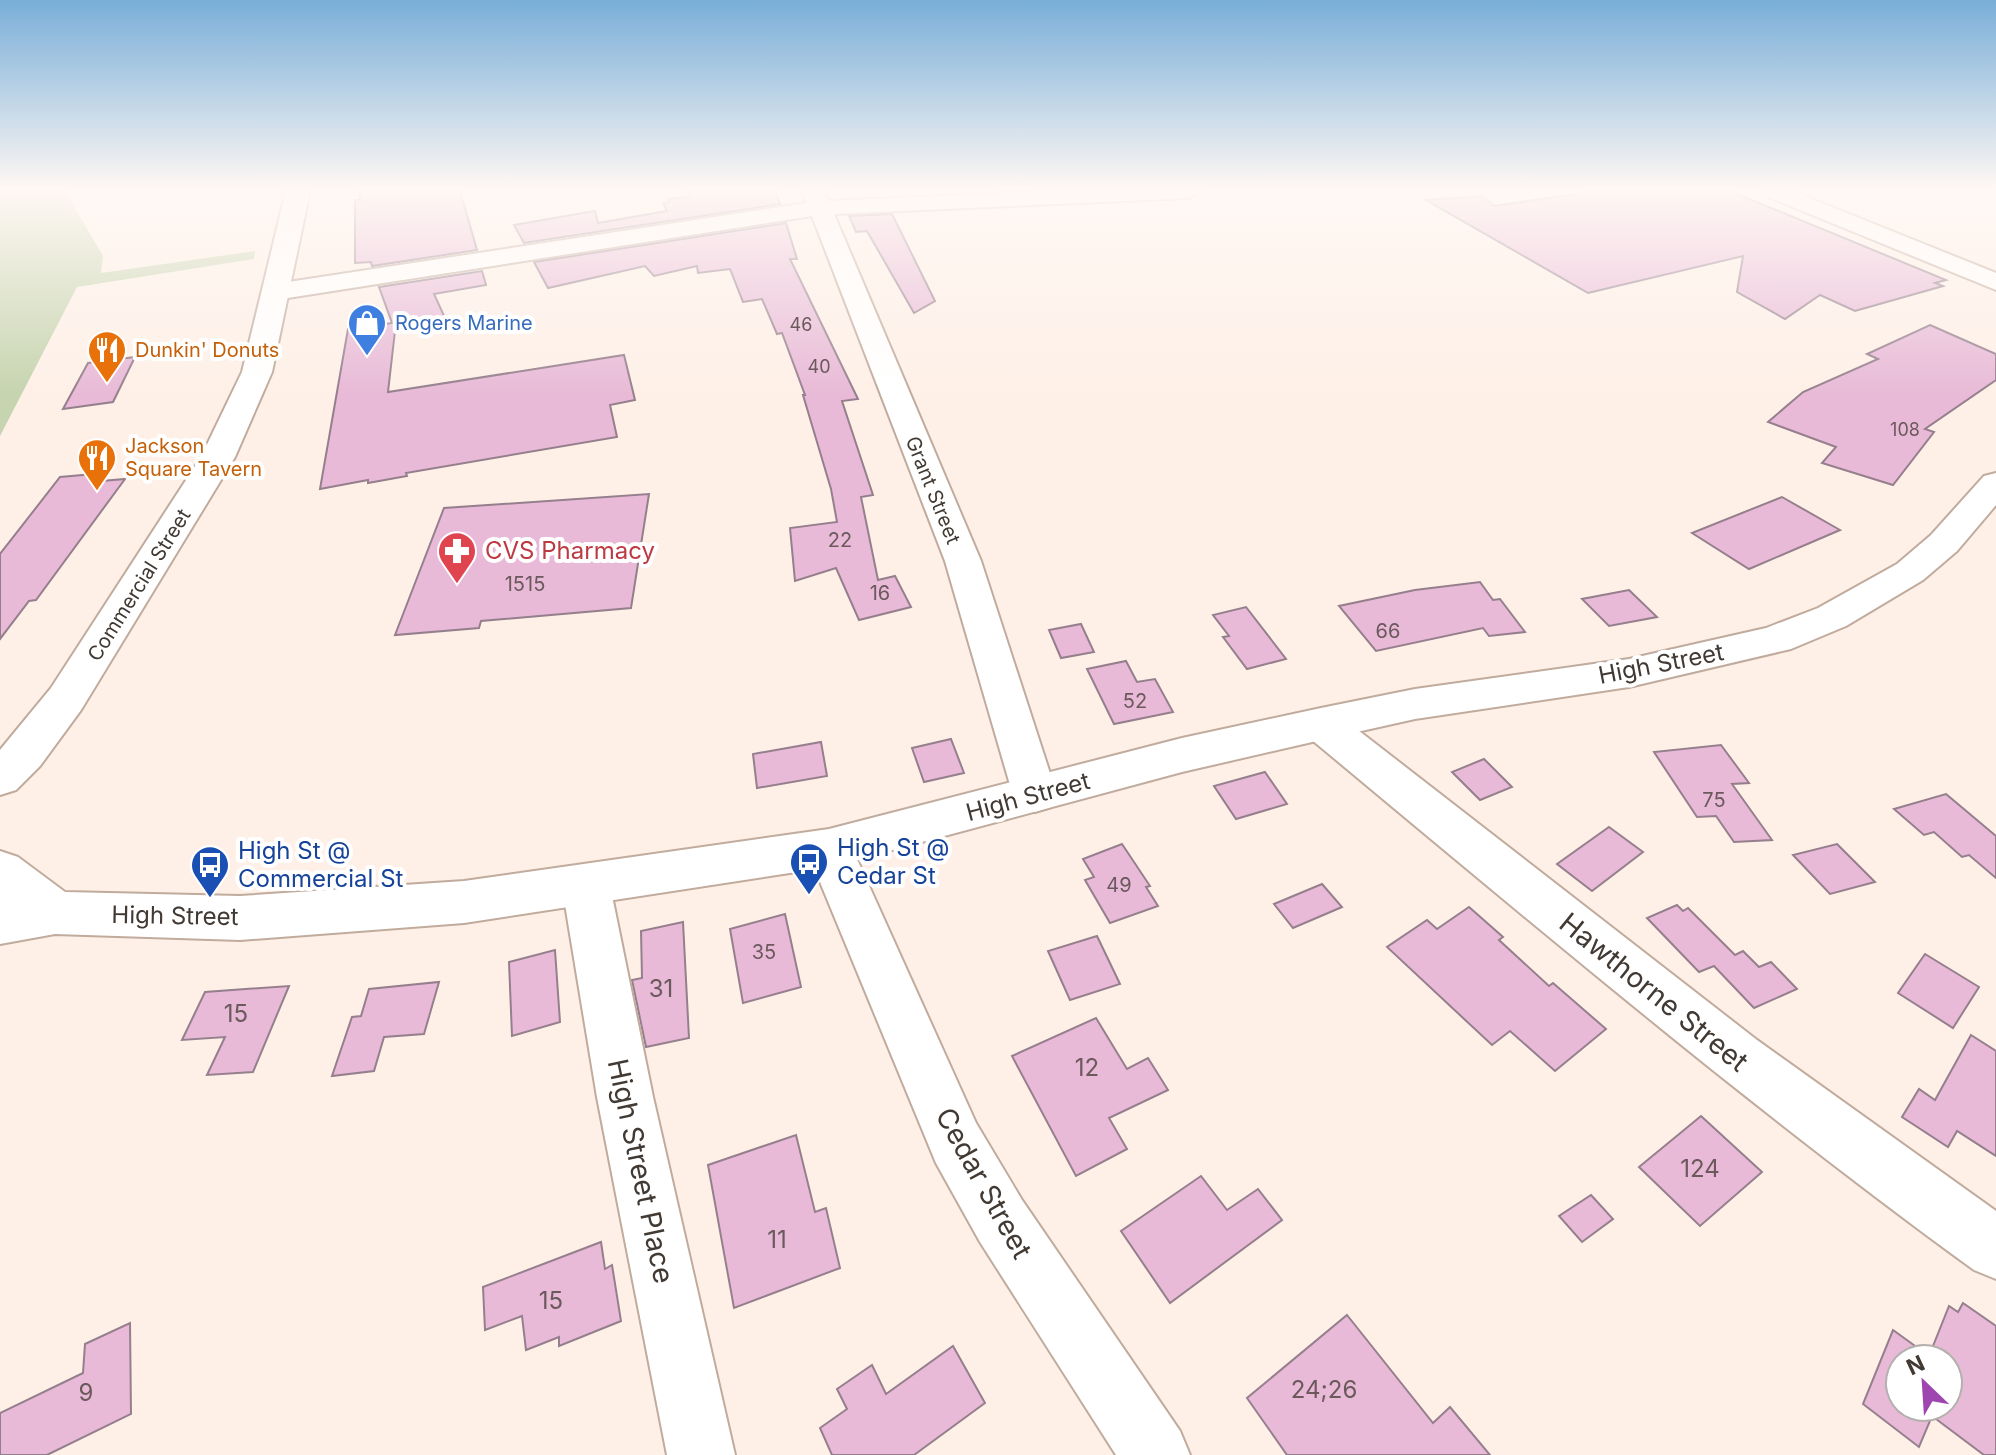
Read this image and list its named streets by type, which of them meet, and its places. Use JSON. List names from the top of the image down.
{
  "streets": {
    "main road": ["Commercial Street", "High Street"],
    "street": [
      "Grant Street",
      "Hawthorne Street",
      "High Street Place",
      "Cedar Street"
    ]
  },
  "crossings": [
    ["Grant Street", "High Street"],
    ["High Street", "Hawthorne Street"],
    ["High Street", "High Street Place"],
    ["High Street", "Cedar Street"]
  ],
  "places": {
    "shop": ["Rogers Marine"],
    "restaurant": ["Dunkin' Donuts", "Jackson Square Tavern"],
    "pharmacy": ["CVS Pharmacy"],
    "bus stop": ["High St @ Cedar St", "High St @ Commercial St"]
  },
  "house_numbers": [
    "46",
    "40",
    "108",
    "22",
    "1515",
    "16",
    "66",
    "52",
    "75",
    "49",
    "35",
    "31",
    "15",
    "12",
    "124",
    "11",
    "15",
    "24;26",
    "9"
  ],
  "north": "top left"
}
